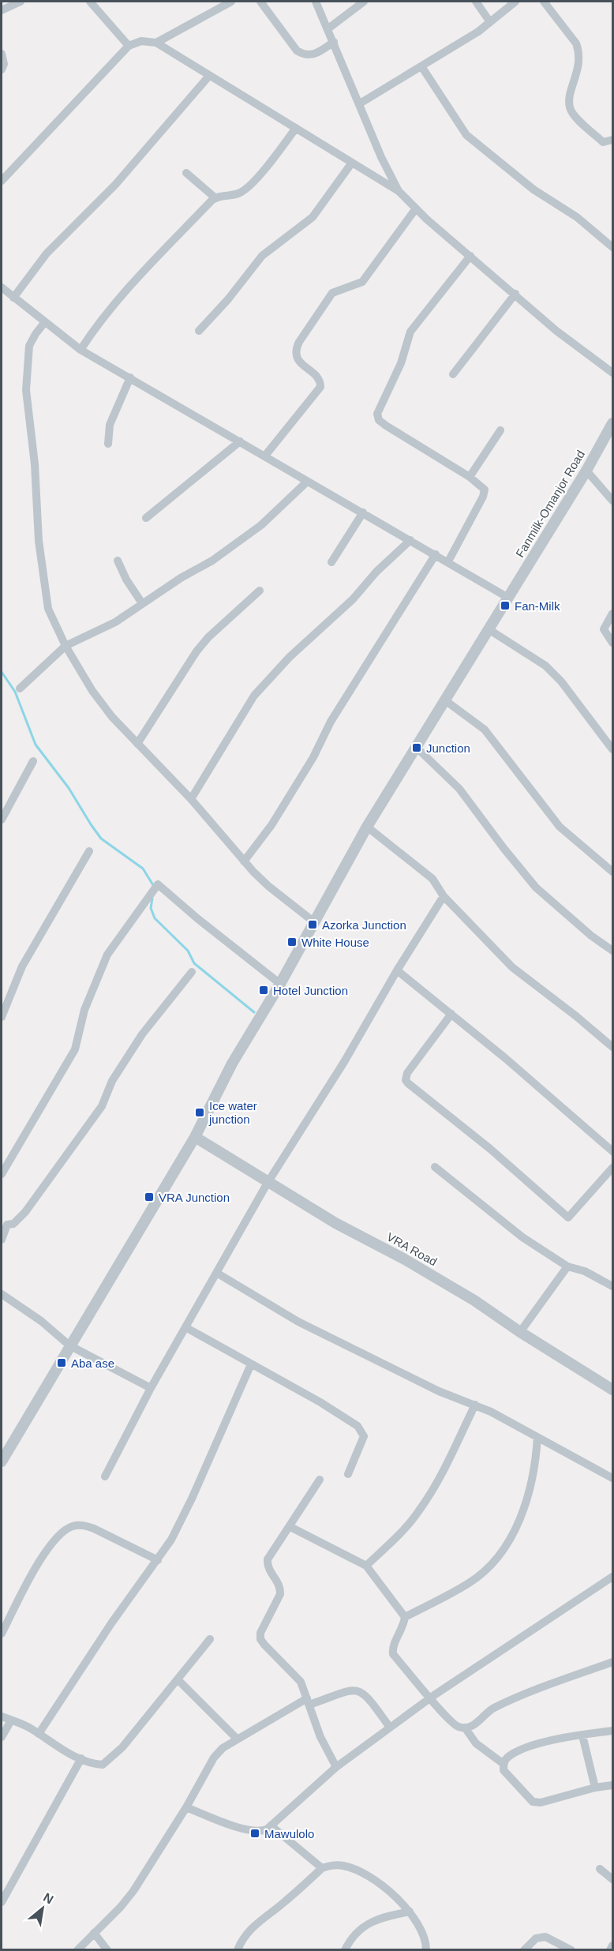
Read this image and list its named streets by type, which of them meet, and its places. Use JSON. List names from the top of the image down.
{
  "streets": {
    "street": ["Fanmilk-Omanjor Road", "VRA Road"]
  },
  "crossings": [
    ["Fanmilk-Omanjor Road", "VRA Road"]
  ],
  "places": {
    "transit": [
      "Fan-Milk",
      "Junction",
      "Azorka Junction",
      "White House",
      "Hotel Junction",
      "Ice water junction",
      "VRA Junction",
      "Aba ase",
      "Mawulolo"
    ]
  },
  "north": "top right"
}
